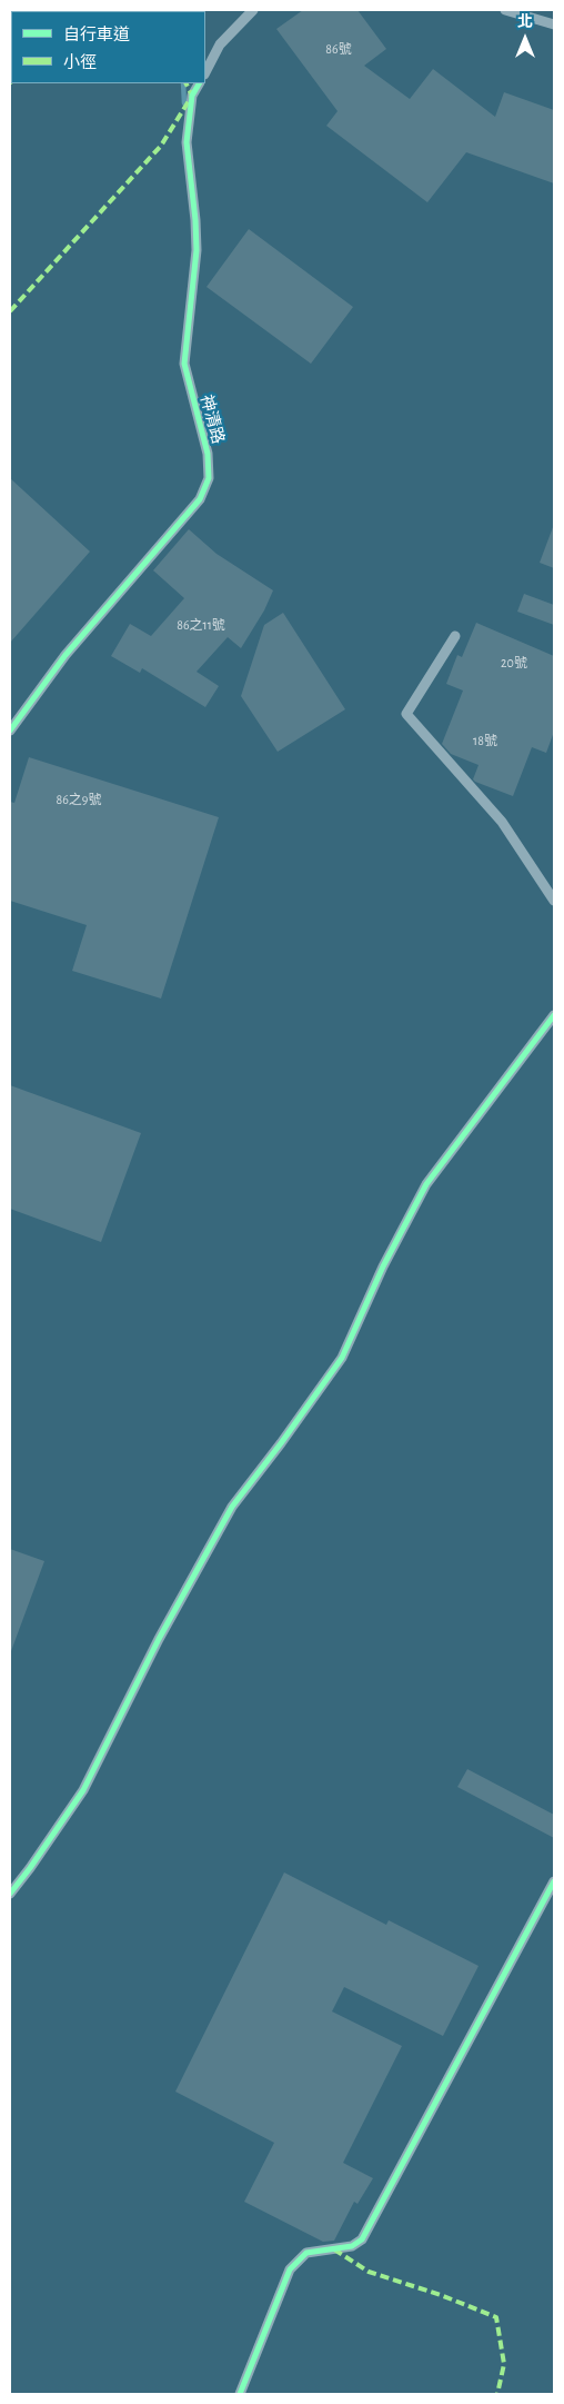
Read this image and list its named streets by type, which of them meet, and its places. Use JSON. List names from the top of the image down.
{
  "streets": {
    "street": ["神清路"]
  },
  "house_numbers": [
    "86號",
    "86之11號",
    "20號",
    "18號",
    "86之9號"
  ],
  "legend": ["自行車道", "小徑"],
  "north": "top"
}
